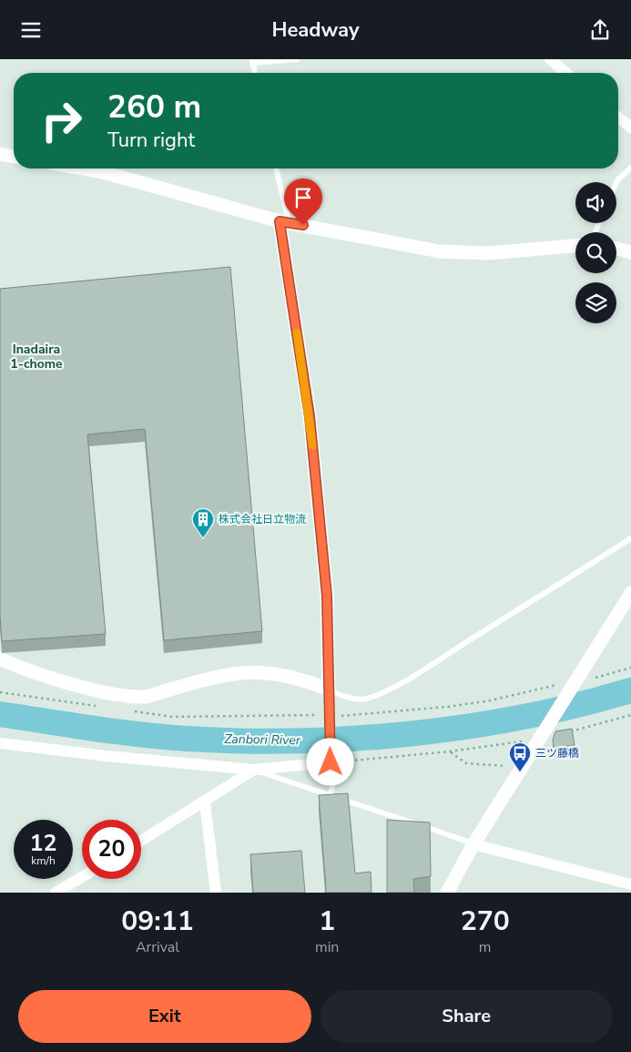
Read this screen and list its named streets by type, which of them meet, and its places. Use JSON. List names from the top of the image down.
{
  "districts": ["Inadaira 1-chome"],
  "water": ["Zanbori River"],
  "places": {
    "building": ["株式会社日立物流"],
    "bus stop": ["三ツ藤橋"]
  },
  "page": {
    "header": "Headway",
    "turn": ["260 m", "Turn right"],
    "speed": "12 km/h",
    "limit": "20",
    "eta": [
      "09:11",
      "Arrival",
      "1",
      "min",
      "270",
      "m"
    ],
    "buttons": ["Exit", "Share"]
  }
}
